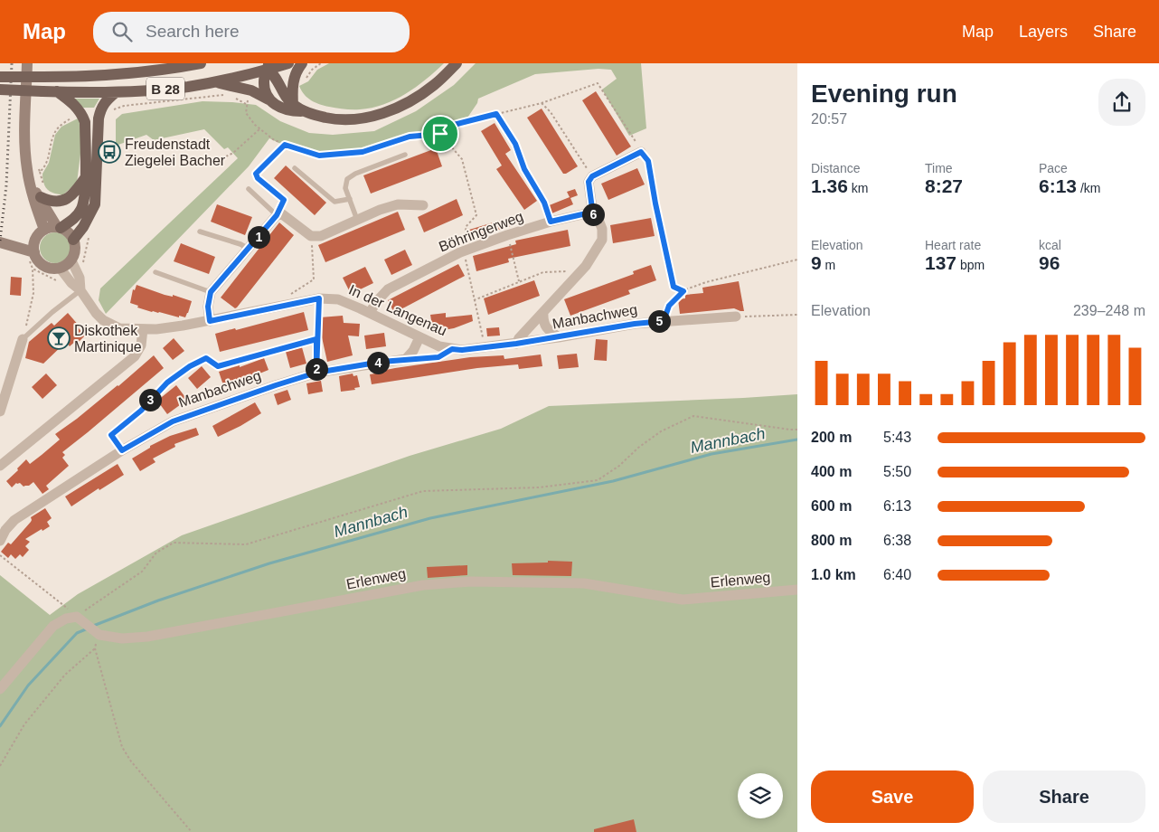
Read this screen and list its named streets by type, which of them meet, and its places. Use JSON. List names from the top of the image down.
{
  "streets": {
    "main road": ["B 28"],
    "street": [
      "Böhringerweg",
      "In der Langenau",
      "Manbachweg",
      "Erlenweg"
    ]
  },
  "crossings": [
    ["Böhringerweg", "In der Langenau"],
    ["In der Langenau", "Manbachweg"]
  ],
  "water": ["Mannbach"],
  "places": {
    "bus stop": ["Freudenstadt Ziegelei Bacher"],
    "bar": ["Diskothek Martinique"]
  },
  "page": {
    "header": "Map",
    "search": "Search here",
    "nav": ["Map", "Layers", "Share"],
    "heading": ["Evening run", "20:57"],
    "stats": [
      ["Distance", "1.36 km"],
      ["Time", "8:27"],
      ["Pace", "6:13 /km"],
      ["Elevation", "9 m"],
      ["Heart rate", "137 bpm"],
      ["kcal", "96"]
    ],
    "pins": [
      "6",
      "1",
      "5",
      "4",
      "2",
      "3"
    ],
    "chart": ["Elevation", "239–248 m"],
    "list": [
      {
        "name": "200 m",
        "note": "5:43"
      },
      {
        "name": "400 m",
        "note": "5:50"
      },
      {
        "name": "600 m",
        "note": "6:13"
      },
      {
        "name": "800 m",
        "note": "6:38"
      },
      {
        "name": "1.0 km",
        "note": "6:40"
      }
    ],
    "buttons": ["Save", "Share"]
  }
}
